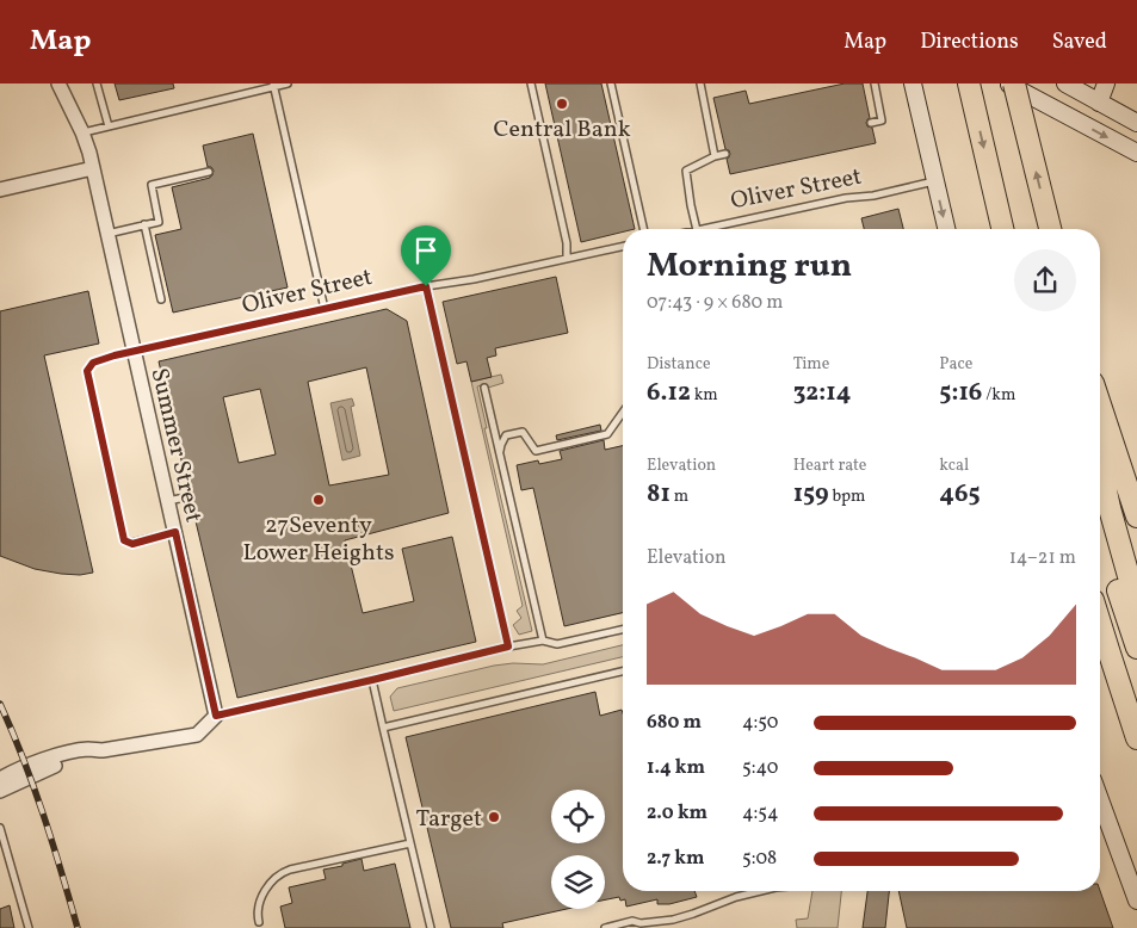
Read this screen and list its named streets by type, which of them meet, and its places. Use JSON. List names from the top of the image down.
{
  "streets": {
    "street": ["Summer Street"],
    "lane": ["Oliver Street"]
  },
  "crossings": [
    ["Oliver Street", "Summer Street"]
  ],
  "places": ["Central Bank", "27Seventy Lower Heights", "Target"],
  "page": {
    "header": "Map",
    "nav": ["Map", "Directions", "Saved"],
    "heading": ["Morning run", "07:43 · 9 × 680 m"],
    "stats": [
      ["Distance", "6.12 km"],
      ["Time", "32:14"],
      ["Pace", "5:16 /km"],
      ["Elevation", "81 m"],
      ["Heart rate", "159 bpm"],
      ["kcal", "465"]
    ],
    "chart": ["Elevation", "14–21 m"],
    "list": [
      {
        "name": "680 m",
        "note": "4:50"
      },
      {
        "name": "1.4 km",
        "note": "5:40"
      },
      {
        "name": "2.0 km",
        "note": "4:54"
      },
      {
        "name": "2.7 km",
        "note": "5:08"
      }
    ]
  }
}
